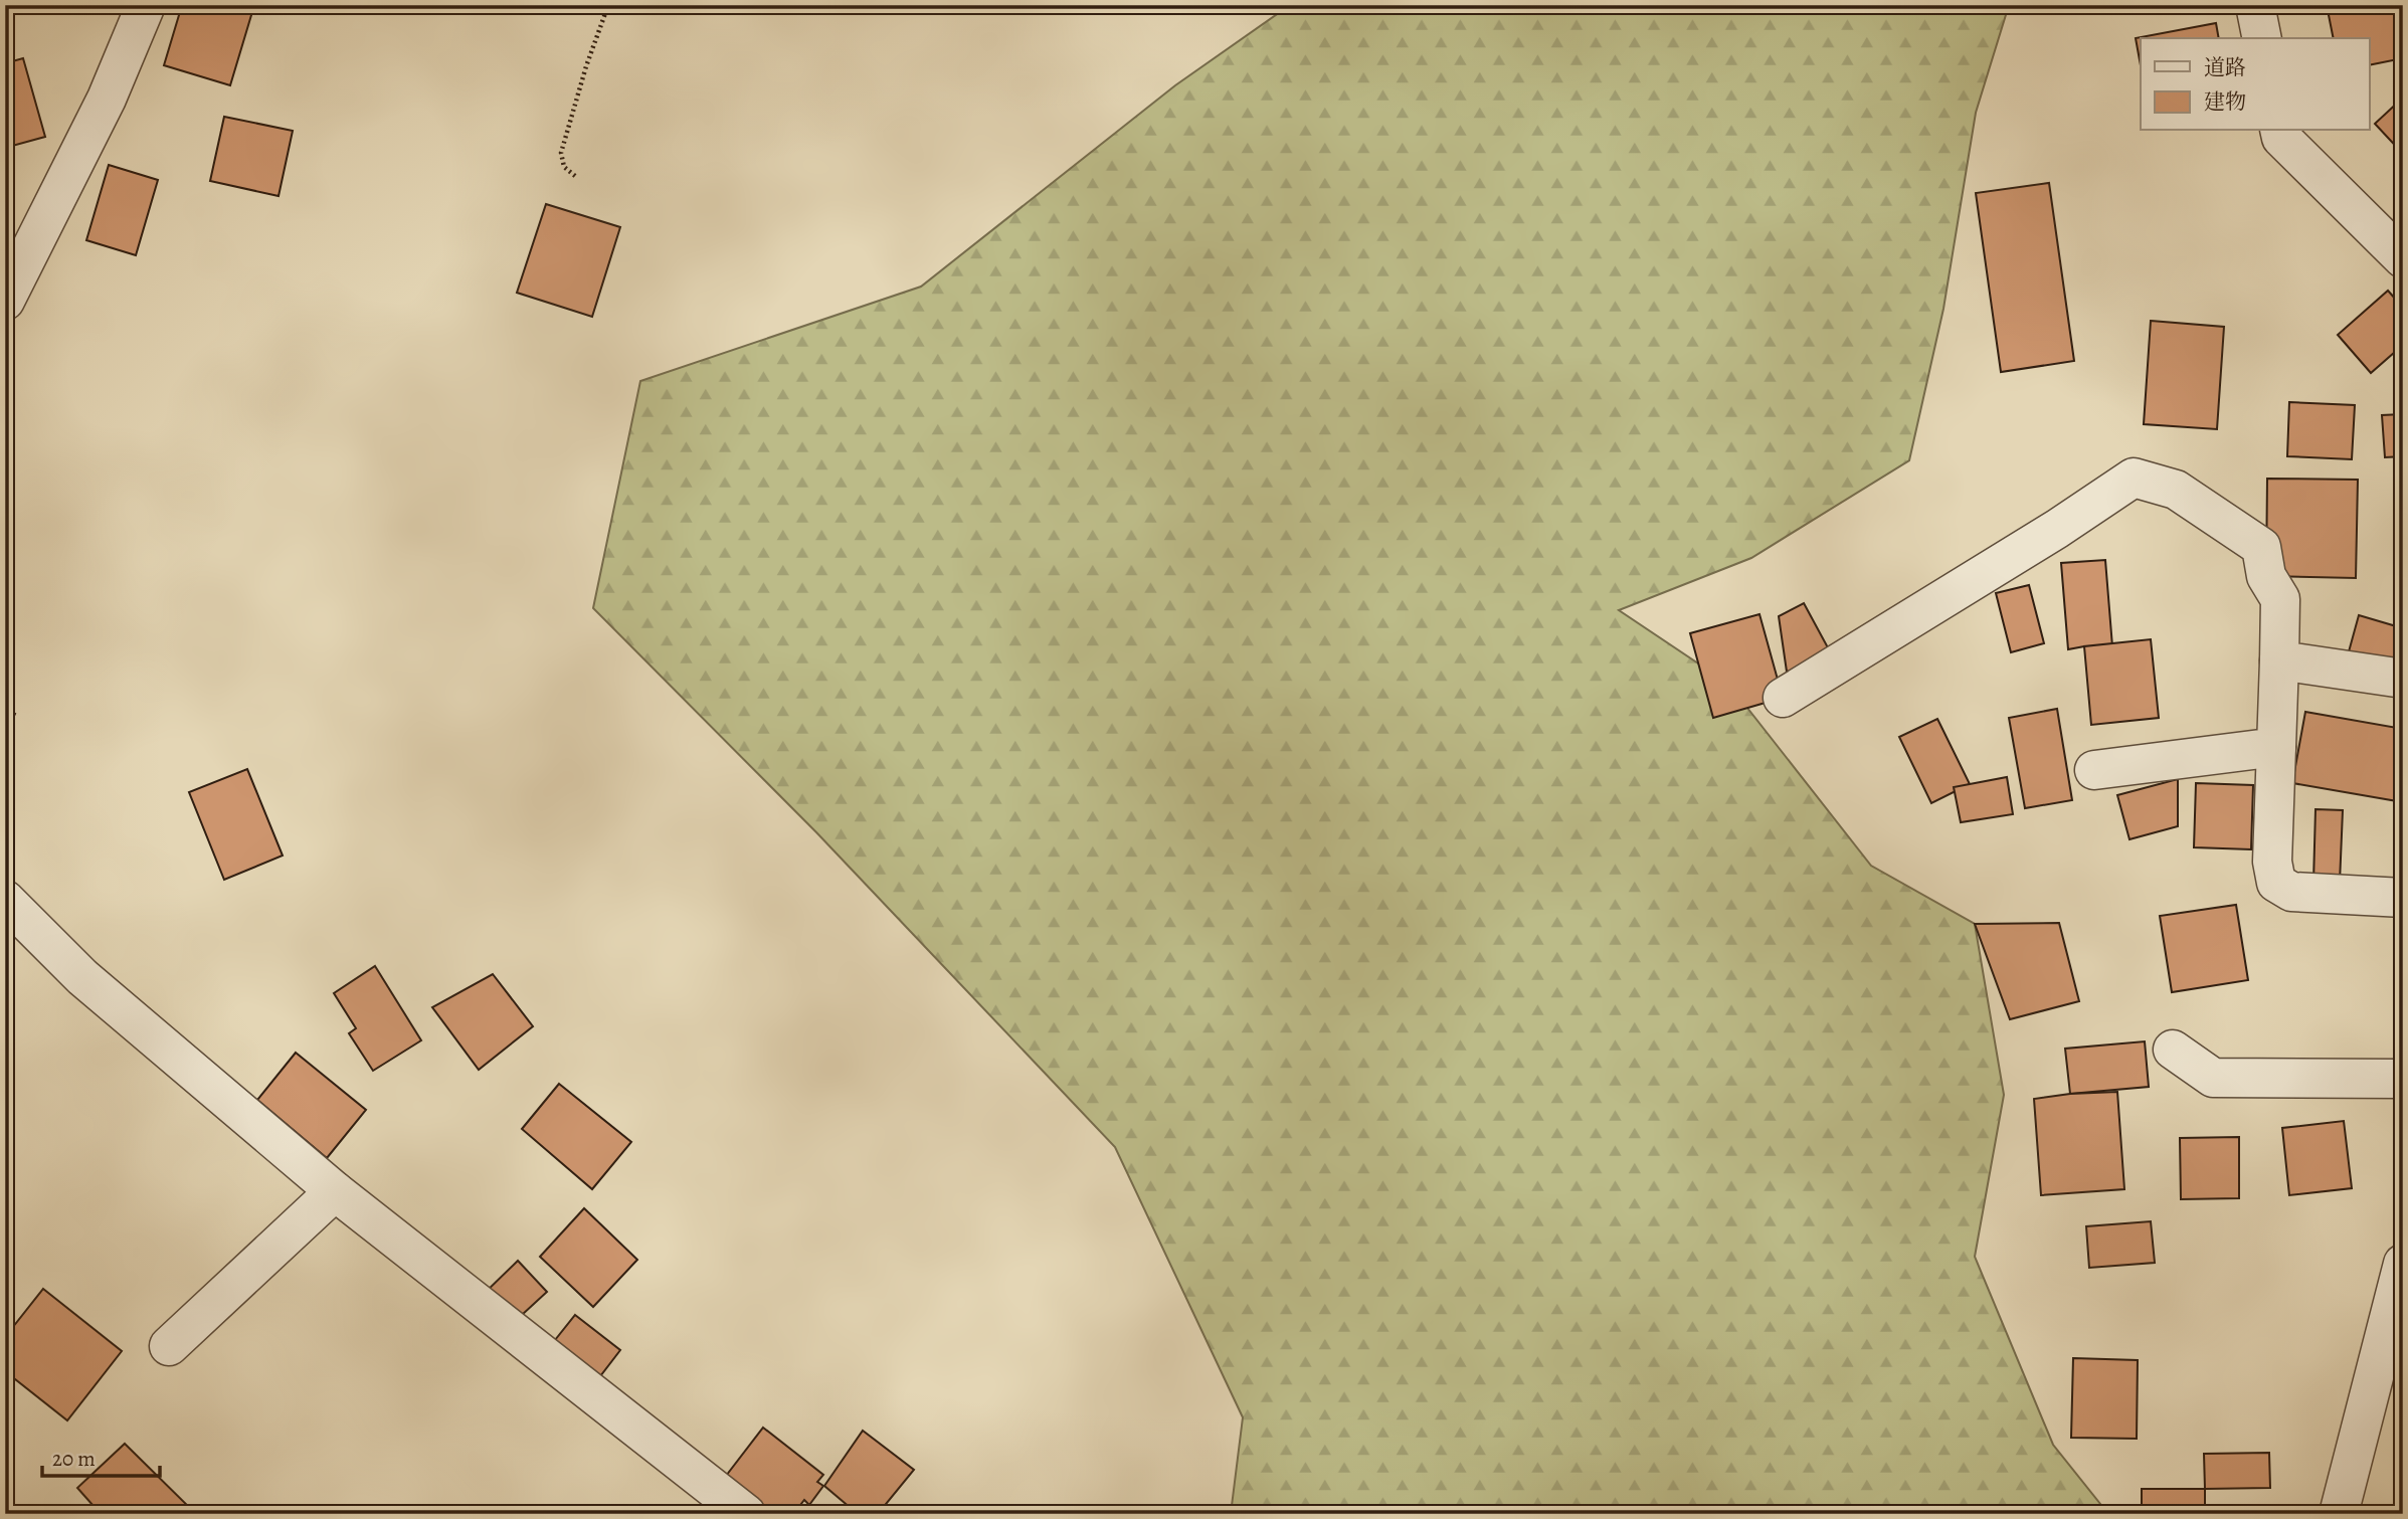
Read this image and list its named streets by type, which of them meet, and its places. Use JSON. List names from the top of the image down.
{
  "legend": ["道路", "建物"],
  "scale_bar": "20 m"
}
